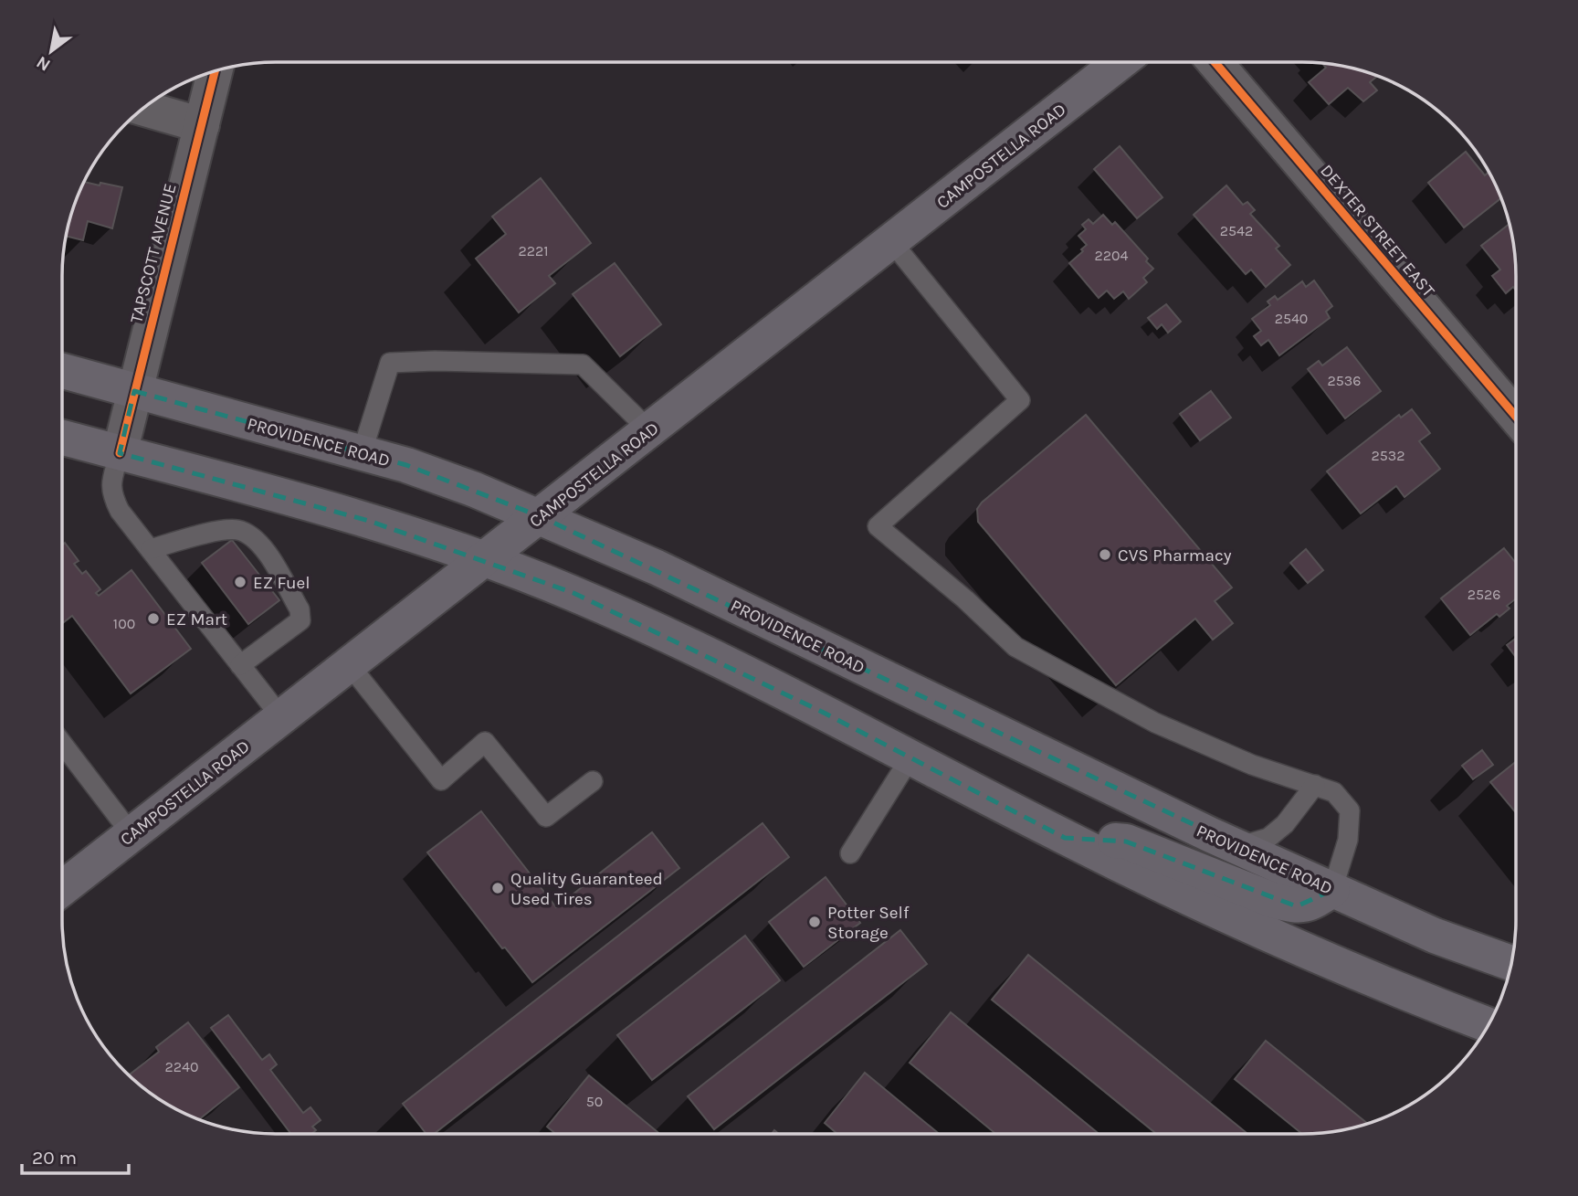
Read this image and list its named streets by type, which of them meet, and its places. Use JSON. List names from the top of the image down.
{
  "streets": {
    "main road": ["CAMPOSTELLA ROAD", "PROVIDENCE ROAD"],
    "street": ["DEXTER STREET EAST", "TAPSCOTT AVENUE"]
  },
  "crossings": [
    ["CAMPOSTELLA ROAD", "PROVIDENCE ROAD"],
    ["TAPSCOTT AVENUE", "PROVIDENCE ROAD"]
  ],
  "places": [
    "CVS Pharmacy",
    "EZ Fuel",
    "EZ Mart",
    "Quality Guaranteed Used Tires",
    "Potter Self Storage"
  ],
  "house_numbers": [
    "2542",
    "2221",
    "2204",
    "2540",
    "2536",
    "2532",
    "2526",
    "100",
    "2240",
    "50"
  ],
  "scale_bar": "20 m",
  "north": "bottom left"
}
